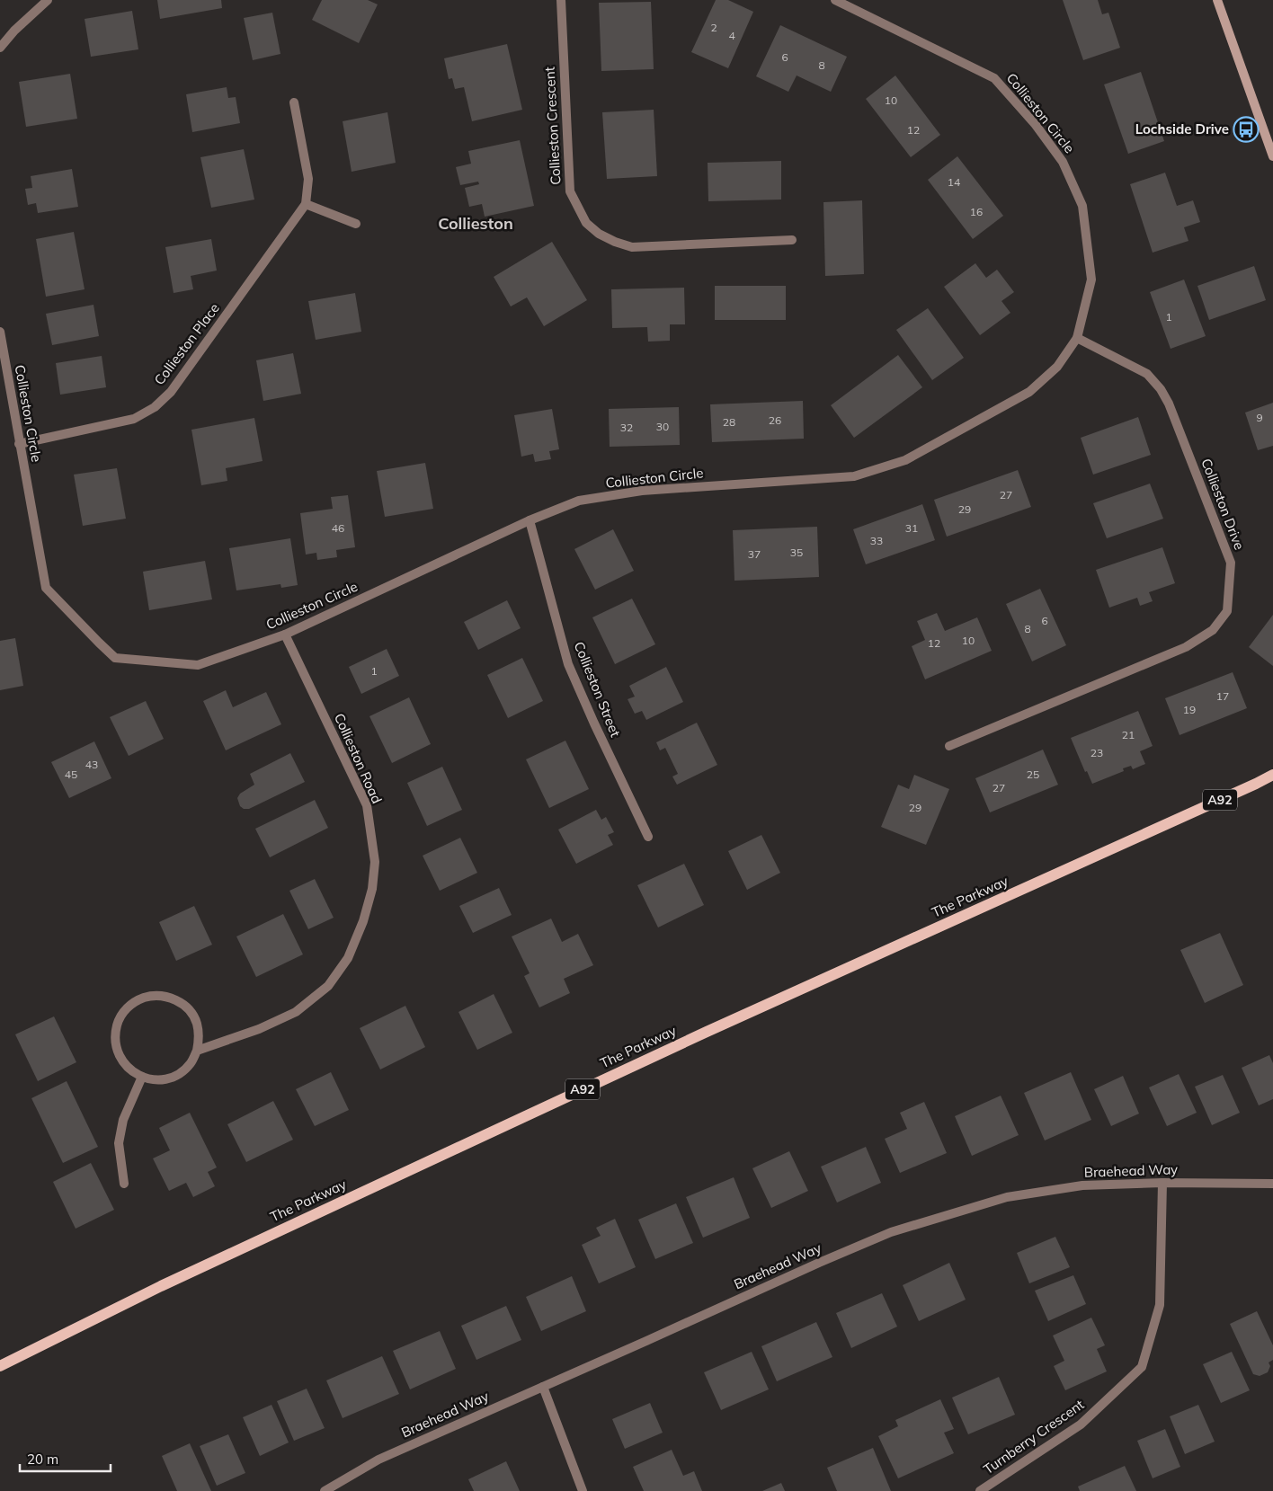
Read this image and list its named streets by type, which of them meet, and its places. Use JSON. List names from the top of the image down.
{
  "streets": {
    "main road": ["A92", "The Parkway"],
    "street": [
      "Collieston Circle",
      "Collieston Crescent",
      "Collieston Place",
      "Collieston Drive",
      "Collieston Street",
      "Collieston Road",
      "Braehead Way",
      "Turnberry Crescent"
    ]
  },
  "crossings": [
    ["Collieston Circle", "Collieston Place"],
    ["Collieston Circle", "Collieston Drive"],
    ["Collieston Circle", "Collieston Street"],
    ["Collieston Circle", "Collieston Road"],
    ["Braehead Way", "Turnberry Crescent"]
  ],
  "districts": ["Collieston"],
  "places": {
    "bus stop": ["Lochside Drive"]
  },
  "house_numbers": [
    "2",
    "4",
    "6",
    "8",
    "10",
    "12",
    "14",
    "16",
    "1",
    "9",
    "26",
    "28",
    "30",
    "32",
    "27",
    "29",
    "46",
    "31",
    "33",
    "35",
    "37",
    "6",
    "8",
    "10",
    "12",
    "1",
    "17",
    "19",
    "21",
    "23",
    "43",
    "45",
    "25",
    "27",
    "29"
  ],
  "scale_bar": "20 m"
}
